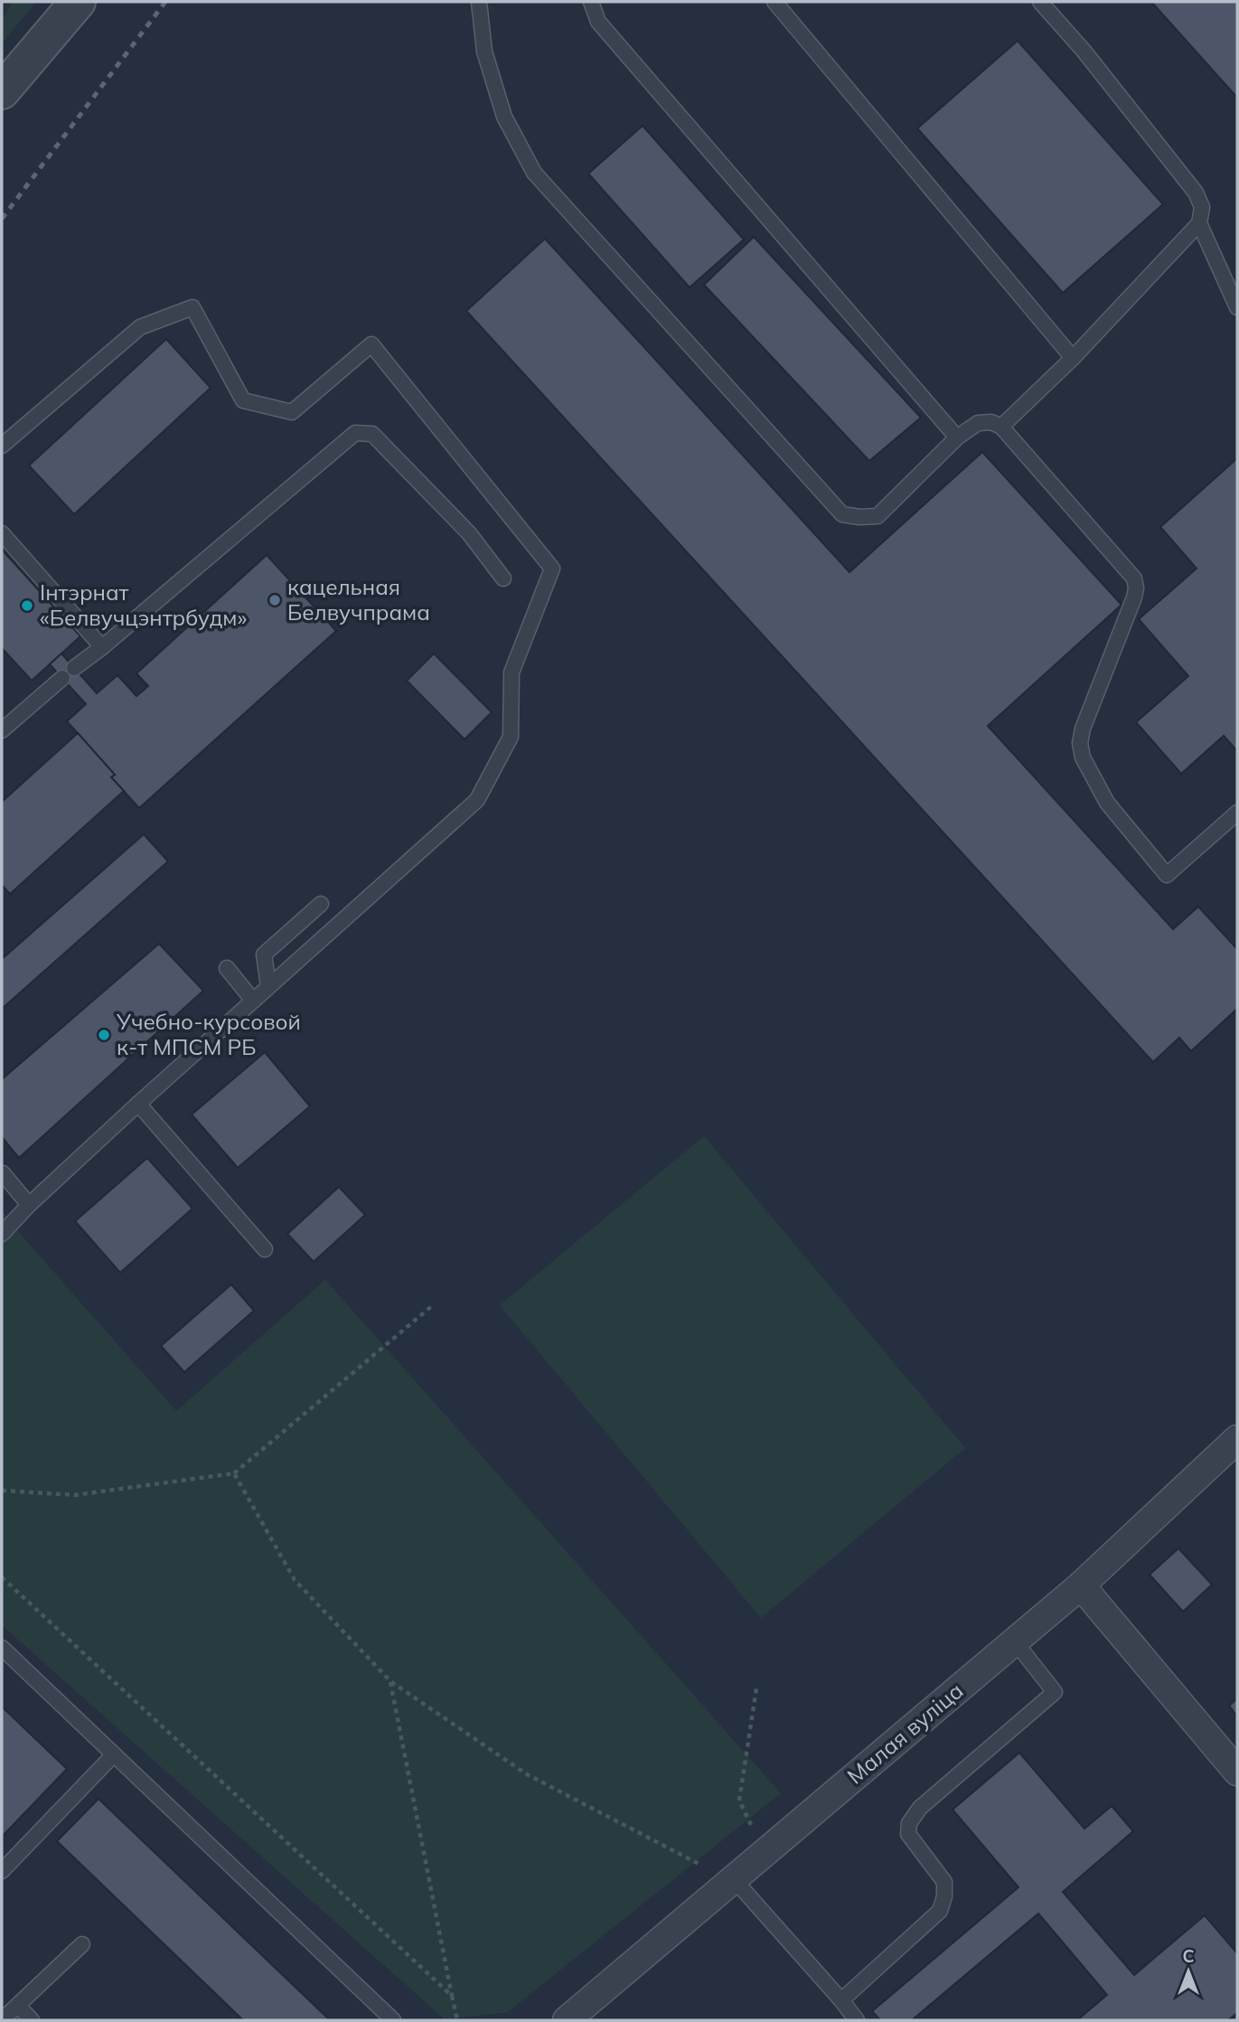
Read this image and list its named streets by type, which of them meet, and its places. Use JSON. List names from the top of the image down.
{
  "streets": {
    "street": ["Малая вуліца"]
  },
  "places": ["кацельная Белвучпрама", "Інтэрнат «Белвучцэнтрбудм»", "Учебно-курсовой к-т МПСМ РБ"],
  "north": "top"
}
